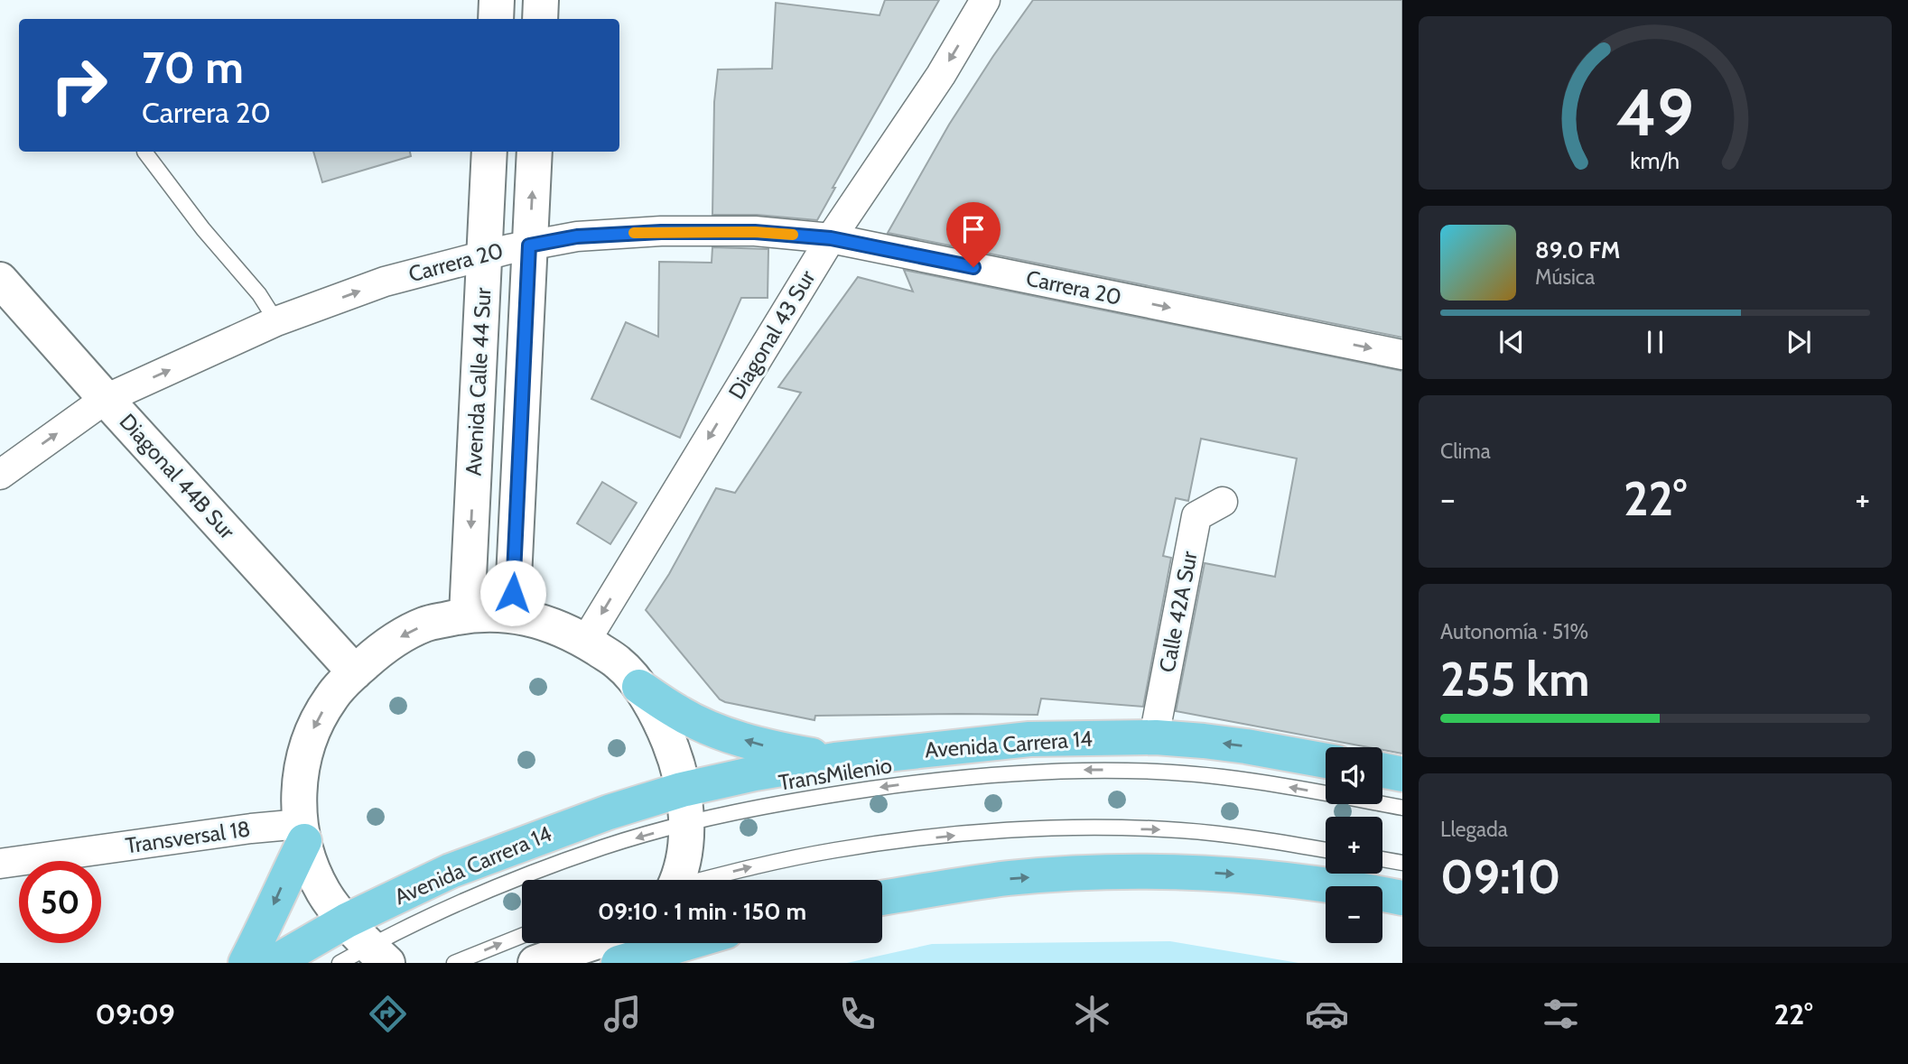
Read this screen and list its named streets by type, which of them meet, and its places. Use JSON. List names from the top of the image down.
{
  "streets": {
    "main road": ["Avenida Calle 44 Sur", "Diagonal 44B Sur", "Avenida Carrera 14"],
    "street": [
      "Carrera 20",
      "Diagonal 43 Sur",
      "Calle 42A Sur",
      "Transversal 18"
    ],
    "lane": ["TransMilenio"]
  },
  "crossings": [
    ["Carrera 20", "Diagonal 43 Sur"],
    ["Carrera 20", "Avenida Calle 44 Sur"],
    ["Carrera 20", "Diagonal 44B Sur"],
    ["Calle 42A Sur", "Avenida Carrera 14"]
  ],
  "one_way": ["Carrera 20", "Diagonal 43 Sur"],
  "page": {
    "turn": ["70 m", "Carrera 20"],
    "song": ["89.0 FM", "Música"],
    "tile": [
      "Clima",
      ["Autonomía · 51%", "255 km"],
      ["Llegada", "09:10"]
    ],
    "heat": ["−", "22°", "+"],
    "map_buttons": ["+", "−"],
    "limit": "50",
    "trip": "09:10 · 1 min · 150 m",
    "tabs": ["09:09", "22°"],
    "gauge": ["49", "km/h"]
  }
}
